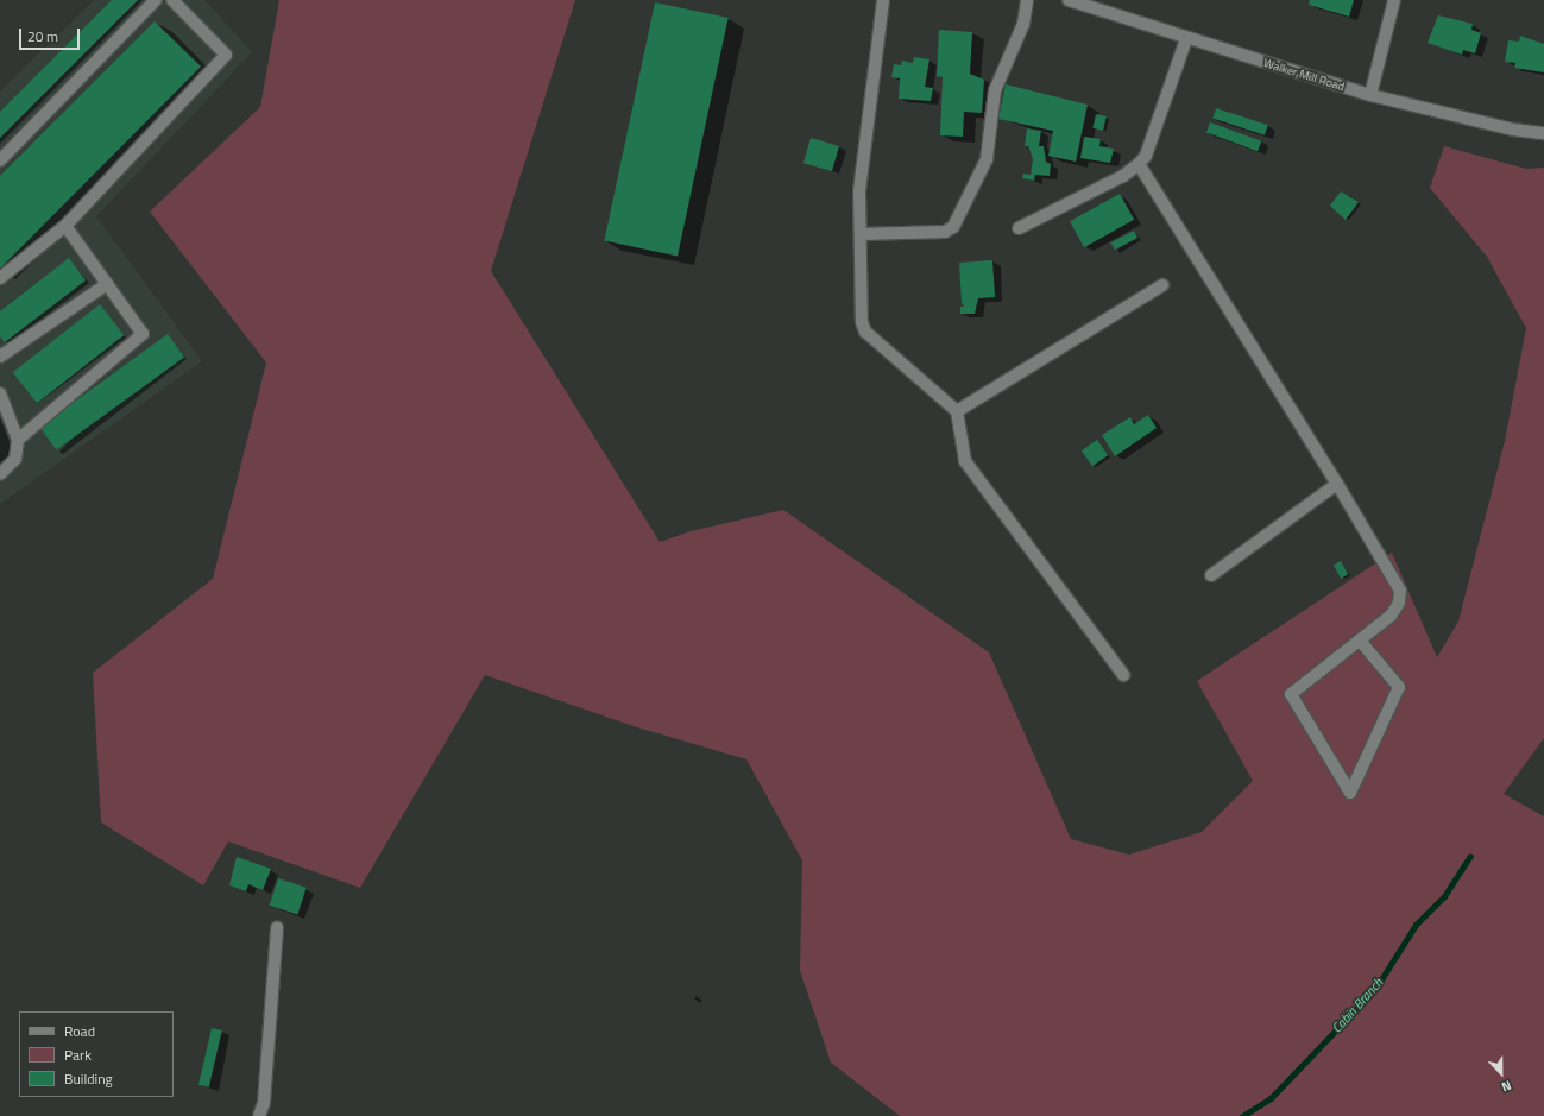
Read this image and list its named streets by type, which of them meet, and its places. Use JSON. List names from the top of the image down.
{
  "streets": {
    "street": ["Walker Mill Road"]
  },
  "water": ["Cabin Branch"],
  "legend": ["Road", "Park", "Building"],
  "scale_bar": "20 m",
  "north": "bottom"
}
